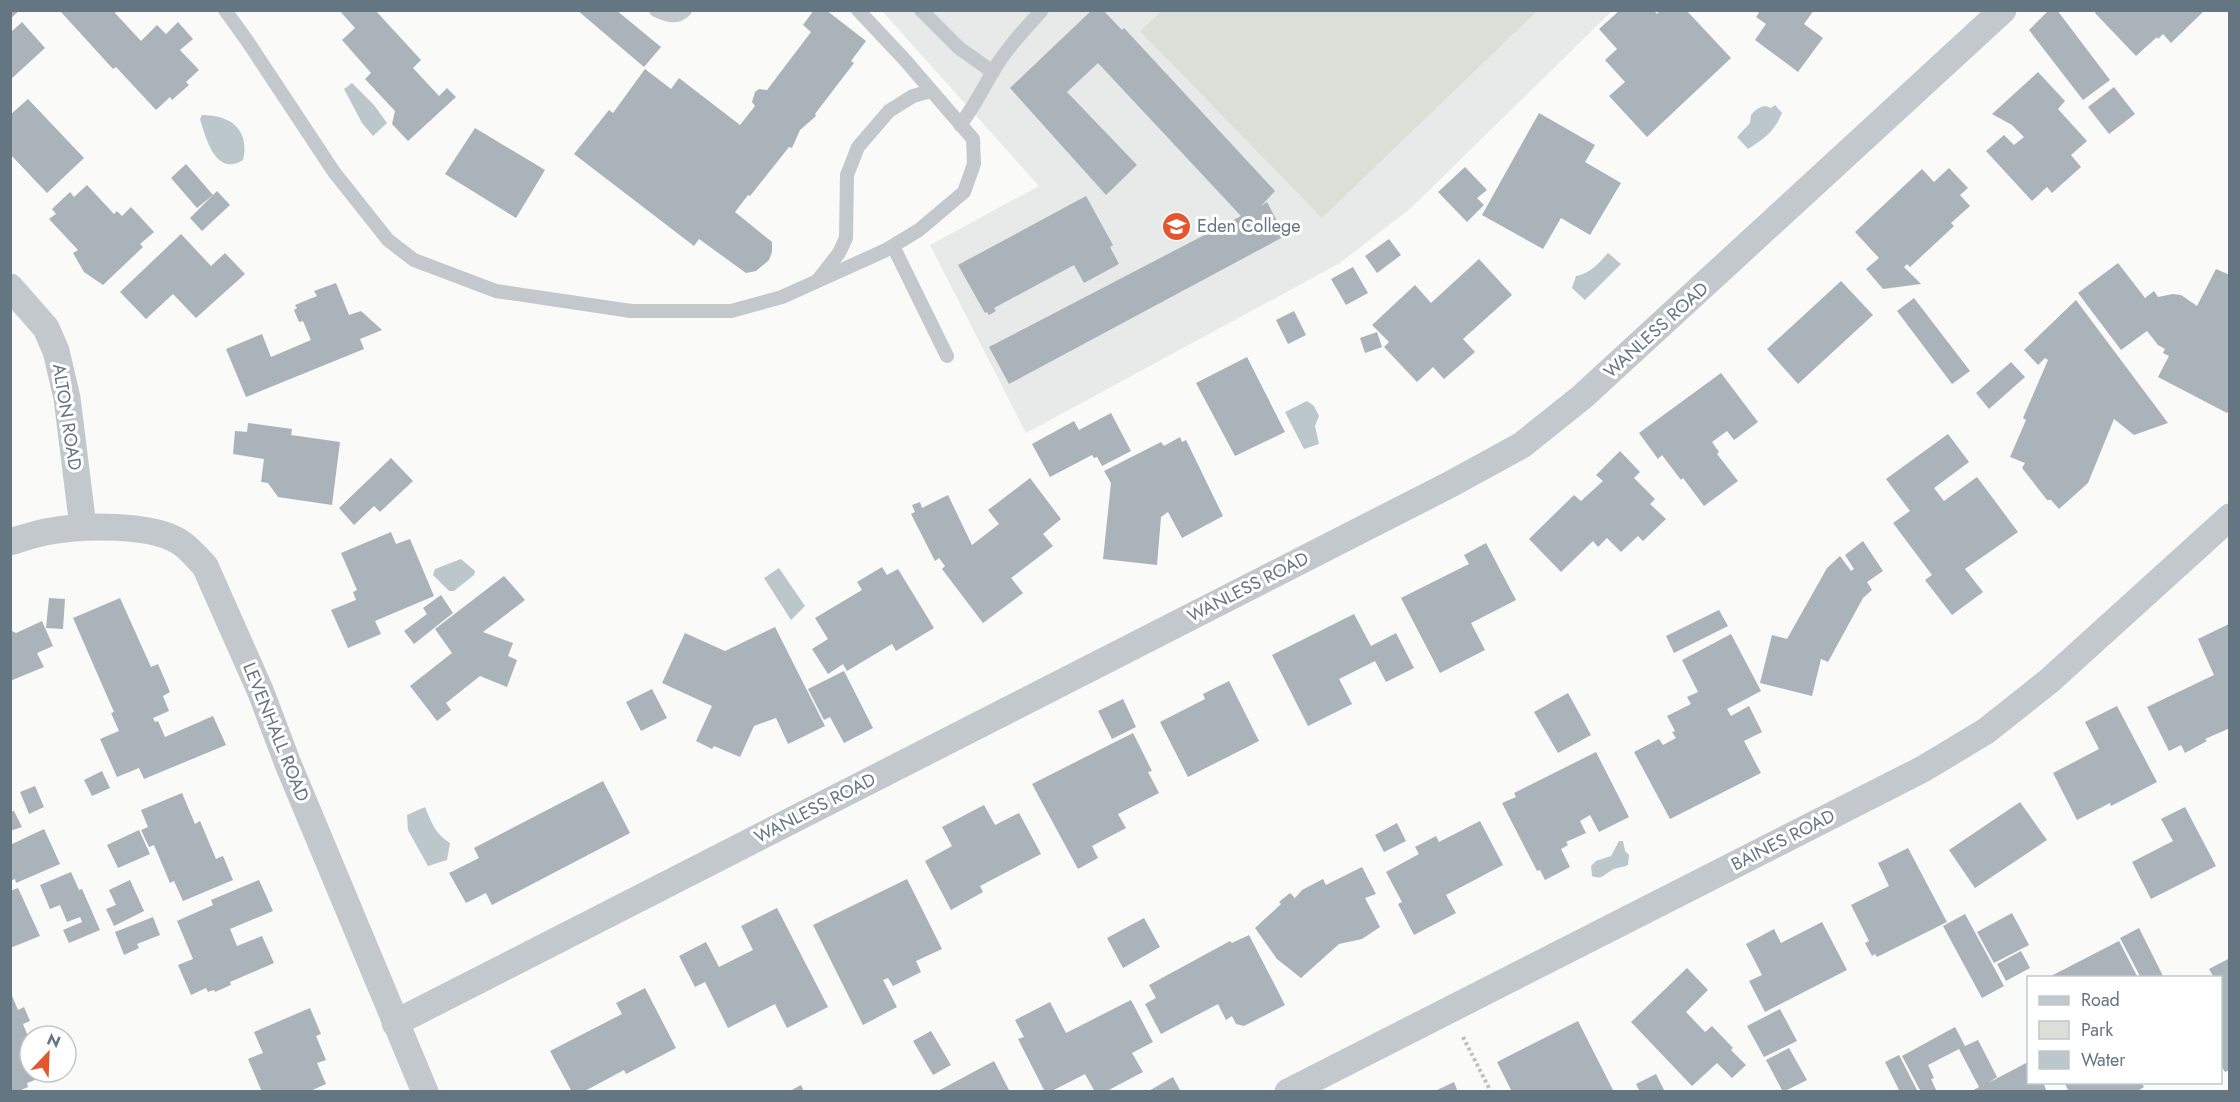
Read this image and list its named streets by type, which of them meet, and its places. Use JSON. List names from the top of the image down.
{
  "streets": {
    "street": [
      "WANLESS ROAD",
      "ALTON ROAD",
      "LEVENHALL ROAD",
      "BAINES ROAD"
    ]
  },
  "crossings": [
    ["WANLESS ROAD", "LEVENHALL ROAD"],
    ["ALTON ROAD", "LEVENHALL ROAD"]
  ],
  "places": {
    "school or university": ["Eden College"]
  },
  "legend": ["Road", "Park", "Water"],
  "north": "top right"
}
